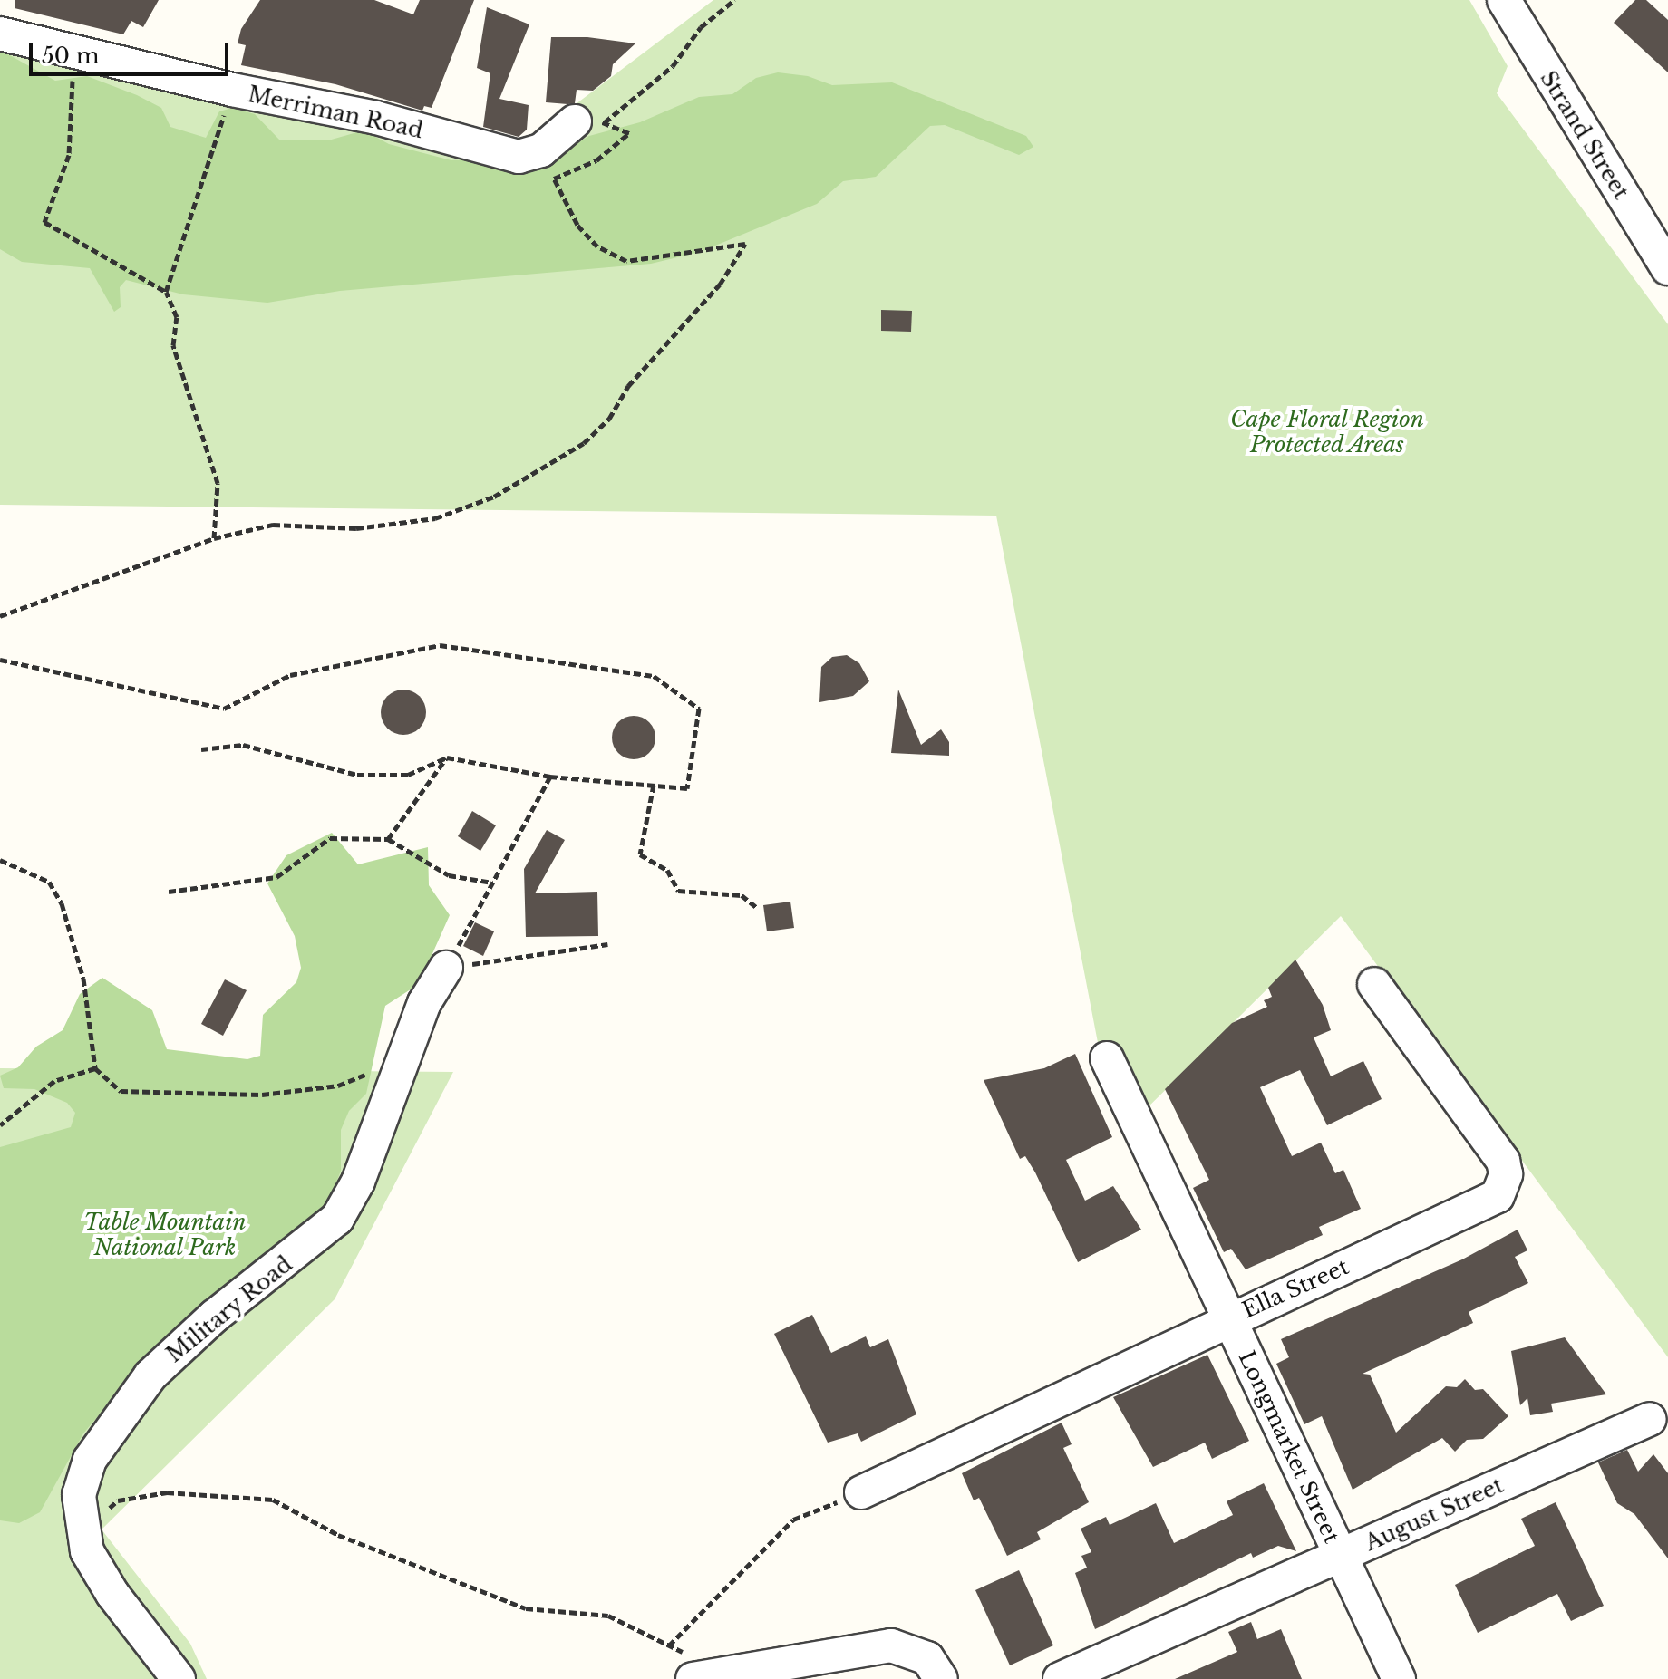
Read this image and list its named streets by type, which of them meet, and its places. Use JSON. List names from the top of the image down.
{
  "streets": {
    "street": [
      "Merriman Road",
      "Strand Street",
      "Ella Street",
      "Military Road",
      "Longmarket Street",
      "August Street"
    ]
  },
  "crossings": [
    ["Ella Street", "Longmarket Street"],
    ["Longmarket Street", "August Street"]
  ],
  "parks": ["Cape Floral Region Protected Areas", "Table Mountain National Park"],
  "scale_bar": "50 m"
}
